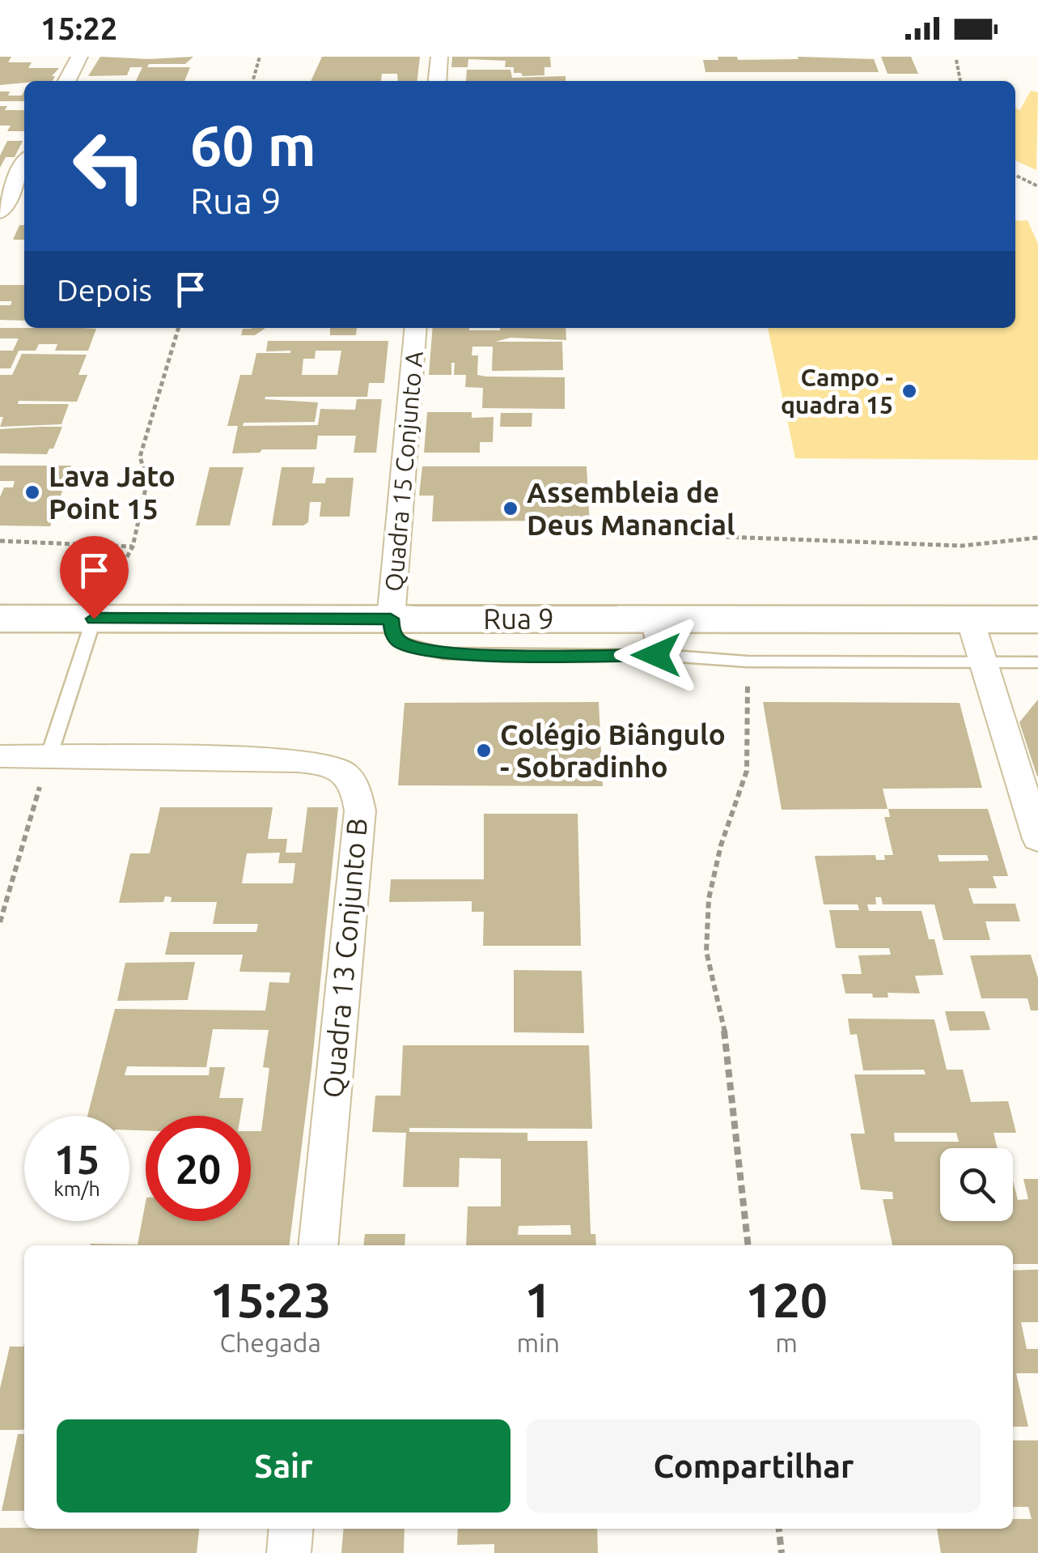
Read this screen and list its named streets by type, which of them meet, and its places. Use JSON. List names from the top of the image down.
{
  "streets": {
    "street": ["Quadra 15 Conjunto A", "Rua 9", "Quadra 13 Conjunto B"]
  },
  "crossings": [
    ["Quadra 15 Conjunto A", "Rua 9"]
  ],
  "places": [
    "Campo - quadra 15",
    "Lava Jato Point 15",
    "Assembleia de Deus Manancial",
    "Colégio Biângulo - Sobradinho"
  ],
  "page": {
    "status": "15:22",
    "turn": ["60 m", "Rua 9"],
    "then": "Depois",
    "speed": "15 km/h",
    "limit": "20",
    "eta": [
      "15:23",
      "Chegada",
      "1",
      "min",
      "120",
      "m"
    ],
    "buttons": ["Sair", "Compartilhar"]
  }
}
